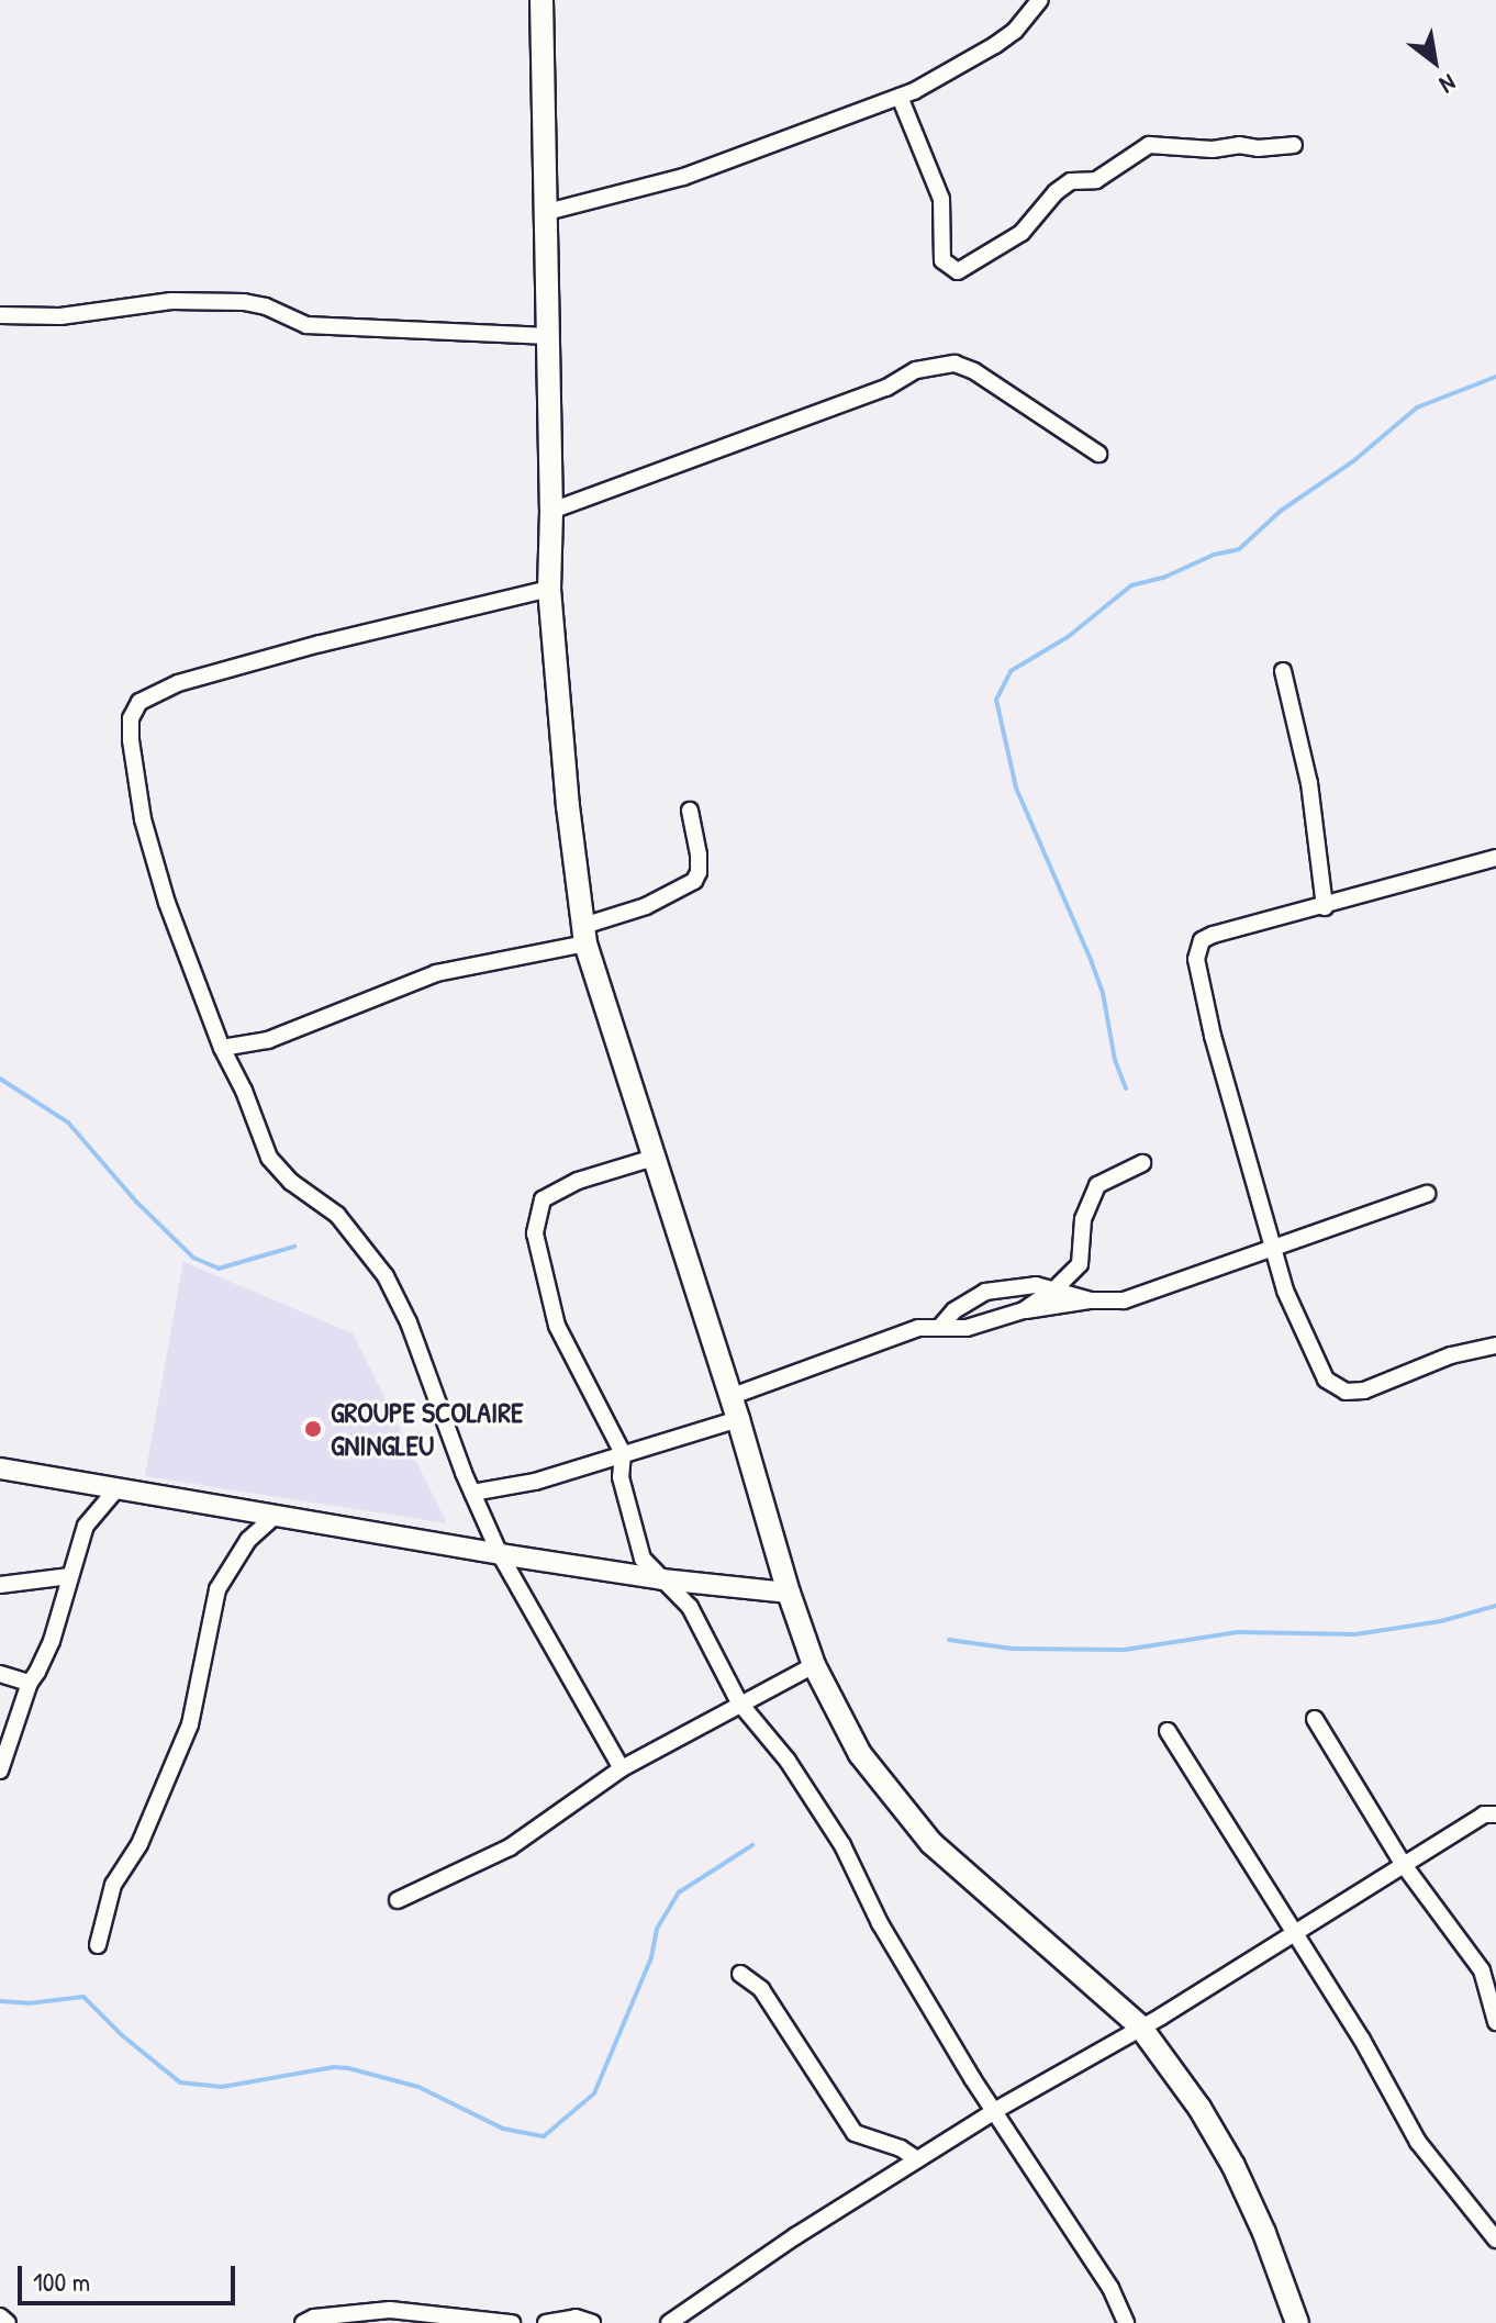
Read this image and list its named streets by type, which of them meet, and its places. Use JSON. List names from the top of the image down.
{
  "places": ["GROUPE SCOLAIRE GNINGLEU"],
  "scale_bar": "100 m",
  "north": "bottom right"
}
